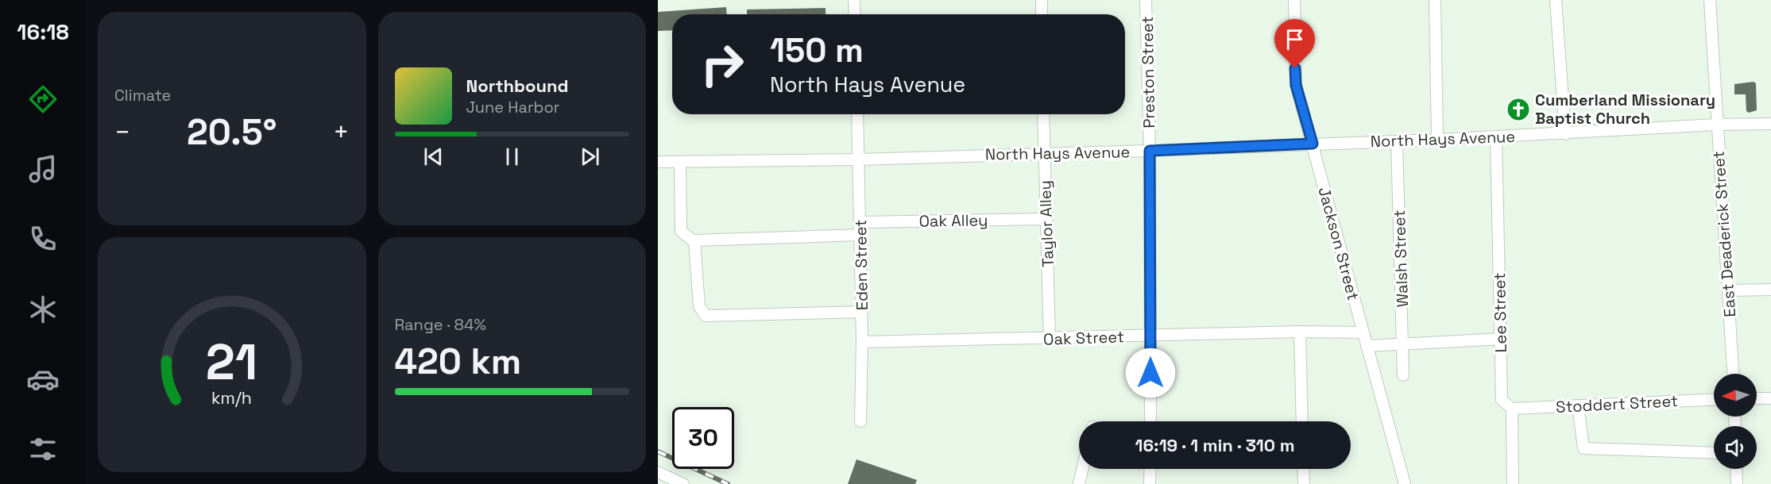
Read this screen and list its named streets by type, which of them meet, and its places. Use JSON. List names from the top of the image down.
{
  "streets": {
    "street": [
      "Preston Street",
      "North Hays Avenue",
      "Oak Alley",
      "Taylor Alley",
      "East Deaderick Street",
      "Jackson Street",
      "Walsh Street",
      "Eden Street",
      "Lee Street",
      "Oak Street",
      "Stoddert Street"
    ]
  },
  "crossings": [
    ["Preston Street", "North Hays Avenue"],
    ["Preston Street", "Oak Street"],
    ["North Hays Avenue", "Taylor Alley"],
    ["North Hays Avenue", "East Deaderick Street"],
    ["North Hays Avenue", "Jackson Street"],
    ["North Hays Avenue", "Walsh Street"],
    ["North Hays Avenue", "Eden Street"],
    ["North Hays Avenue", "Lee Street"],
    ["Oak Alley", "Taylor Alley"],
    ["Oak Alley", "Eden Street"],
    ["Taylor Alley", "Oak Street"],
    ["Jackson Street", "Oak Street"],
    ["Eden Street", "Oak Street"],
    ["Lee Street", "Stoddert Street"]
  ],
  "places": {
    "church": ["Cumberland Missionary Baptist Church"]
  },
  "north": "left",
  "page": {
    "tabs": "16:18",
    "tile": [
      "Climate",
      ["Range · 84%", "420 km"]
    ],
    "turn": ["150 m", "North Hays Avenue"],
    "song": ["Northbound", "June Harbor"],
    "heat": ["−", "20.5°", "+"],
    "limit": "30",
    "trip": "16:19 · 1 min · 310 m",
    "gauge": ["21", "km/h"]
  }
}
